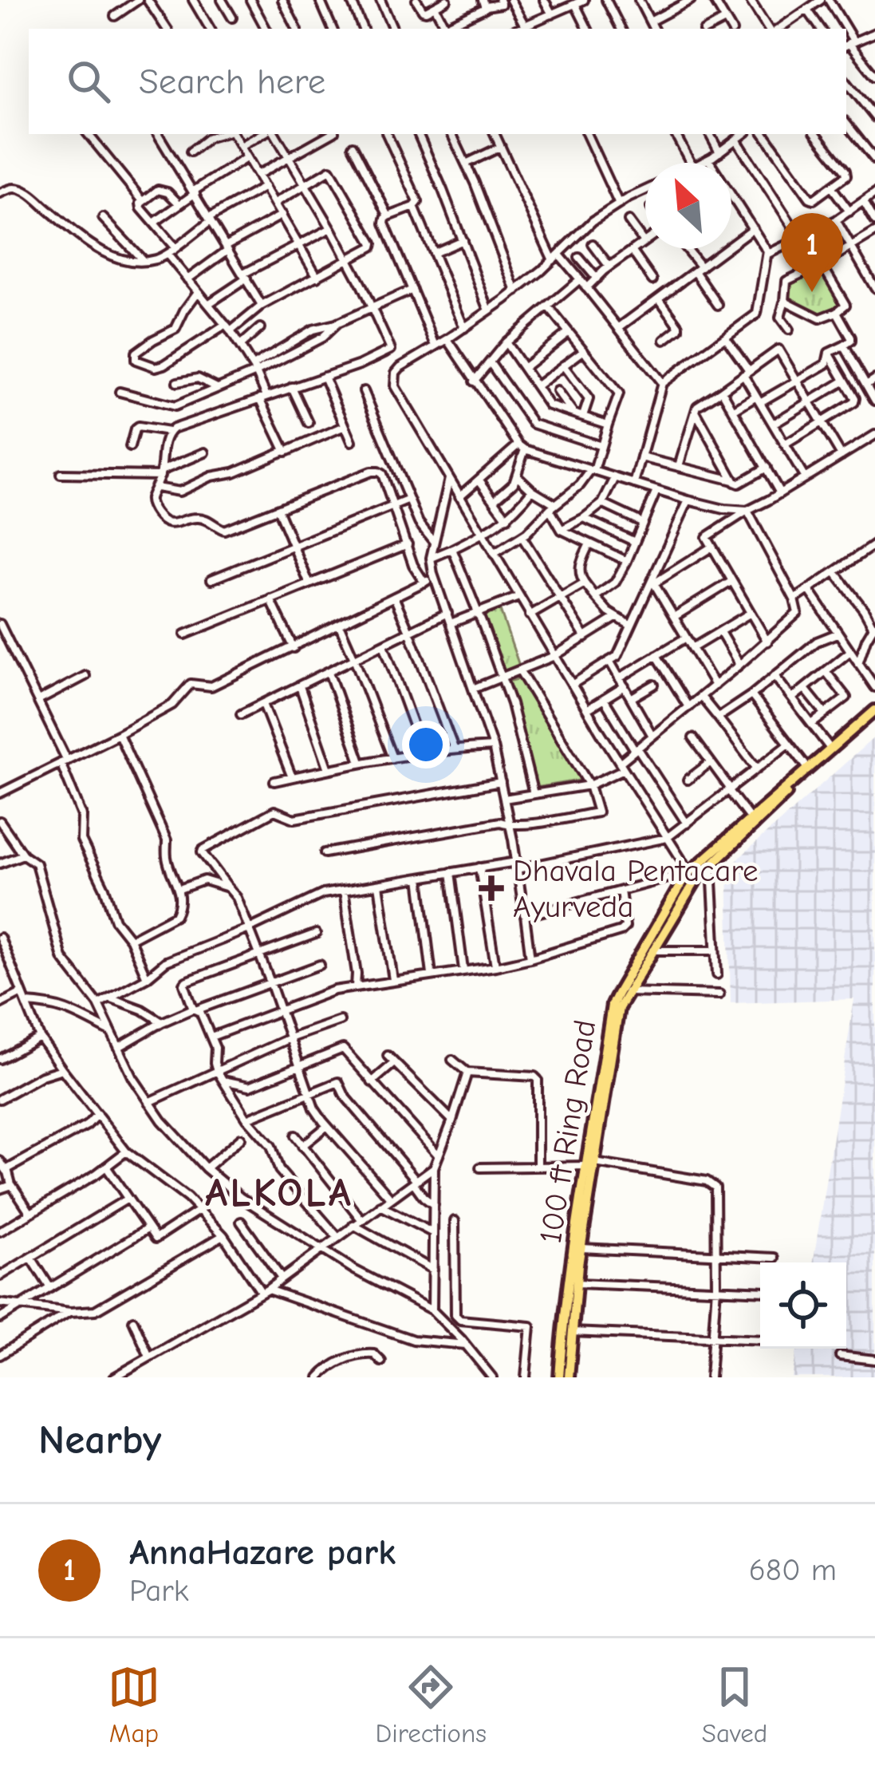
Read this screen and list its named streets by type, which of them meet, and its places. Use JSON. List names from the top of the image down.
{
  "streets": {
    "main road": ["100 ft Ring Road"]
  },
  "districts": ["ALKOLA"],
  "places": {
    "health": ["Dhavala Pentacare Ayurveda"]
  },
  "north": "top left",
  "page": {
    "search": "Search here",
    "pins": "1",
    "heading": "Nearby",
    "list": [
      {
        "mark": "1",
        "name": "AnnaHazare park",
        "note": "Park",
        "value": "680 m"
      }
    ],
    "nav": ["Map", "Directions", "Saved"]
  }
}
